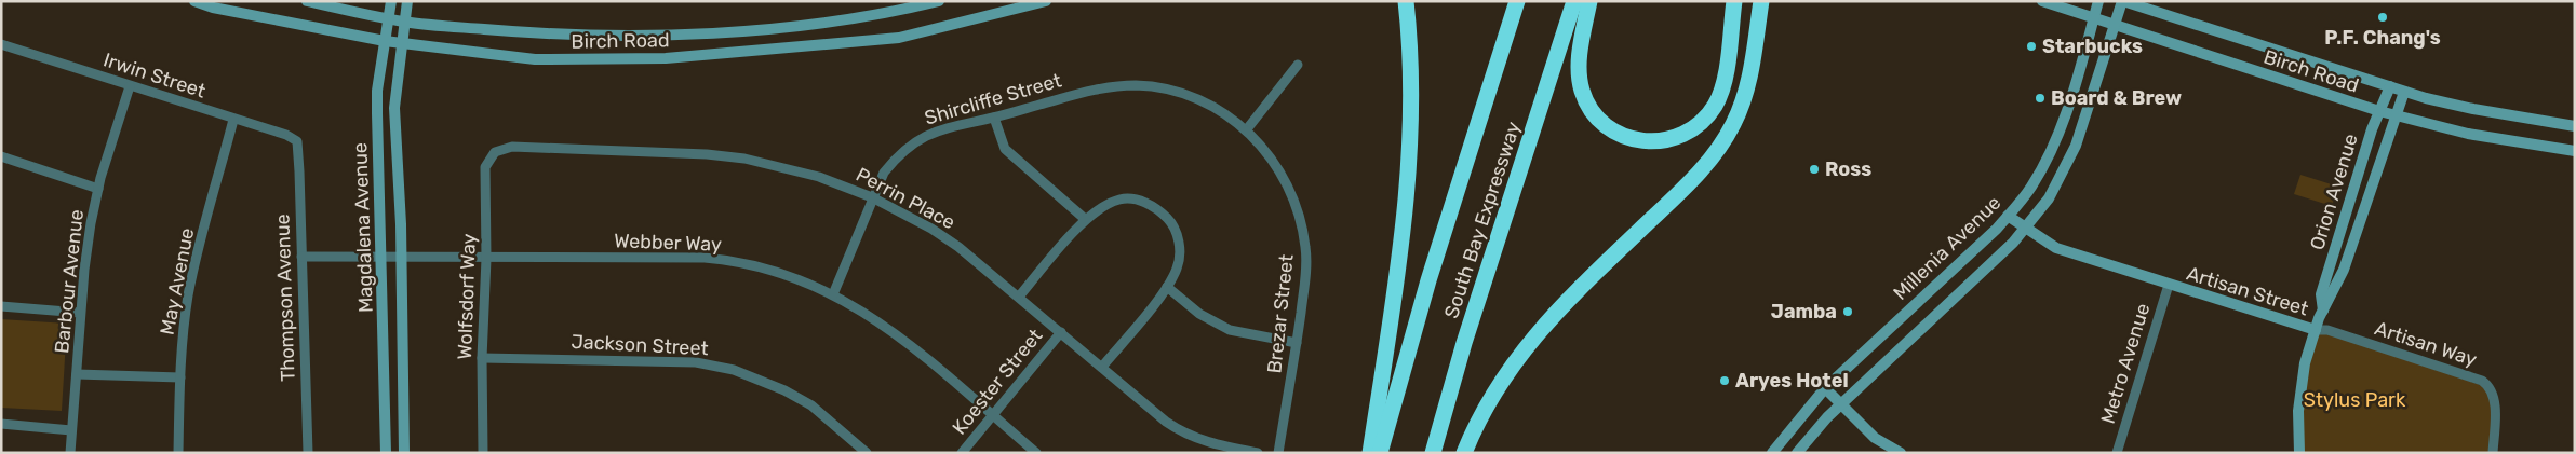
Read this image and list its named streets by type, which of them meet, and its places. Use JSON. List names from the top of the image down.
{
  "streets": {
    "highway": ["South Bay Expressway"],
    "street": [
      "Birch Road",
      "Irwin Street",
      "Shircliffe Street",
      "Orion Avenue",
      "Perrin Place",
      "Magdalena Avenue",
      "Webber Way",
      "Millenia Avenue",
      "Barbour Avenue",
      "May Avenue",
      "Artisan Street",
      "Wolfsdorf Way",
      "Thompson Avenue",
      "Brezar Street",
      "Artisan Way",
      "Jackson Street",
      "Metro Avenue",
      "Koester Street"
    ]
  },
  "crossings": [
    ["Birch Road", "Orion Avenue"],
    ["Birch Road", "Magdalena Avenue"],
    ["Birch Road", "Millenia Avenue"],
    ["Irwin Street", "Barbour Avenue"],
    ["Irwin Street", "May Avenue"],
    ["Irwin Street", "Thompson Avenue"],
    ["Shircliffe Street", "Perrin Place"],
    ["Shircliffe Street", "Webber Way"],
    ["Shircliffe Street", "Brezar Street"],
    ["Orion Avenue", "Artisan Street"],
    ["Orion Avenue", "Artisan Way"],
    ["Perrin Place", "Wolfsdorf Way"],
    ["Perrin Place", "Koester Street"],
    ["Magdalena Avenue", "Webber Way"],
    ["Webber Way", "Wolfsdorf Way"],
    ["Webber Way", "Thompson Avenue"],
    ["Webber Way", "Koester Street"],
    ["Artisan Street", "Artisan Way"],
    ["Artisan Street", "Metro Avenue"],
    ["Wolfsdorf Way", "Jackson Street"]
  ],
  "parks": ["Stylus Park"],
  "places": [
    "P.F. Chang's",
    "Starbucks",
    "Board & Brew",
    "Ross",
    "Jamba",
    "Aryes Hotel"
  ]
}
